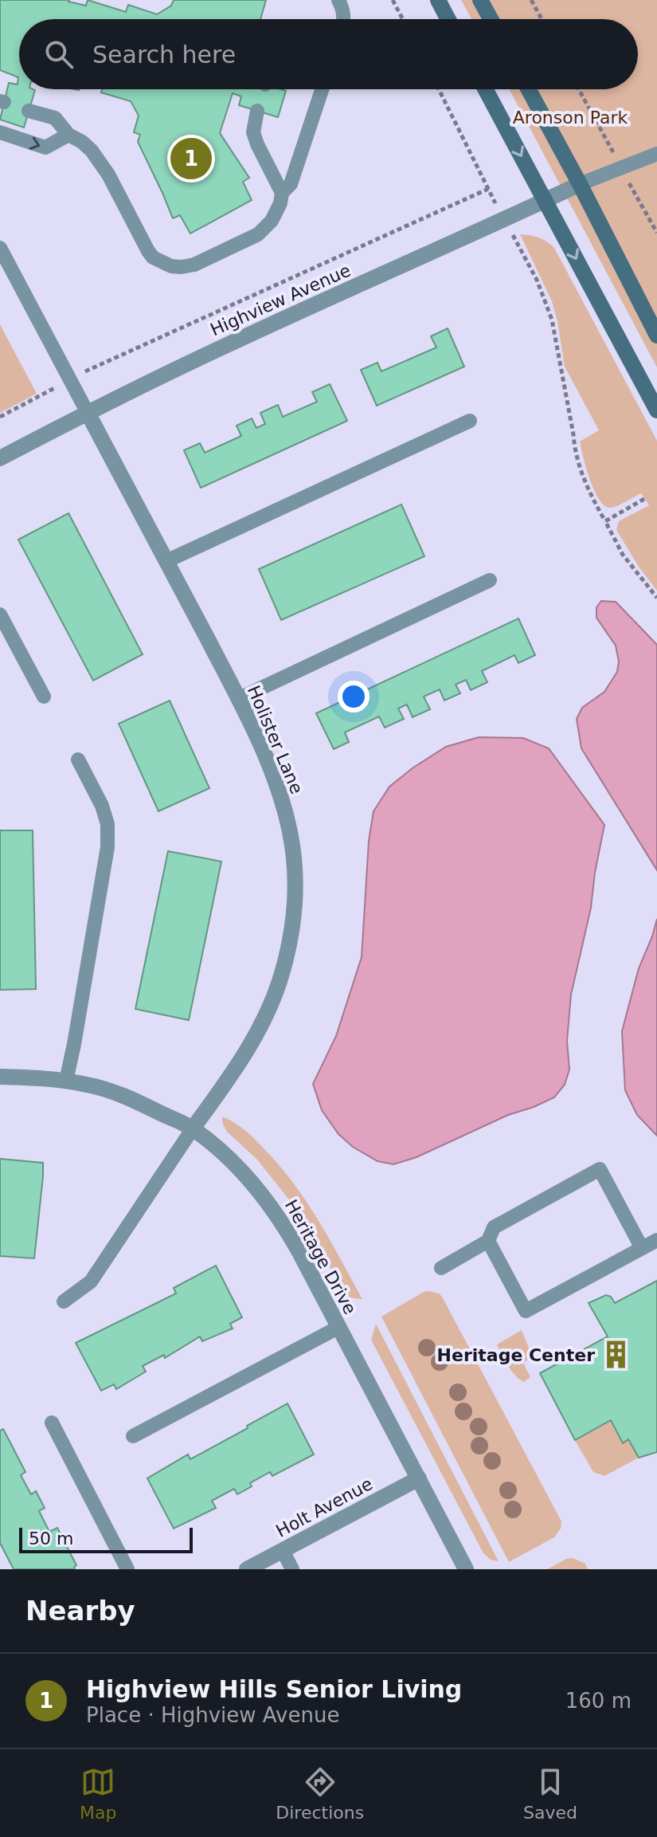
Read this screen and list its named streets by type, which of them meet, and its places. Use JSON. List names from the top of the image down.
{
  "streets": {
    "street": [
      "Highview Avenue",
      "Holister Lane",
      "Heritage Drive",
      "Holt Avenue"
    ]
  },
  "crossings": [
    ["Highview Avenue", "Holister Lane"],
    ["Holister Lane", "Heritage Drive"],
    ["Heritage Drive", "Holt Avenue"]
  ],
  "parks": ["Aronson Park"],
  "places": {
    "building": ["Heritage Center"]
  },
  "scale_bar": "50 m",
  "page": {
    "search": "Search here",
    "pins": "1",
    "scale": "50 m",
    "heading": "Nearby",
    "list": [
      {
        "mark": "1",
        "name": "Highview Hills Senior Living",
        "note": "Place · Highview Avenue",
        "value": "160 m"
      }
    ],
    "nav": ["Map", "Directions", "Saved"]
  }
}
